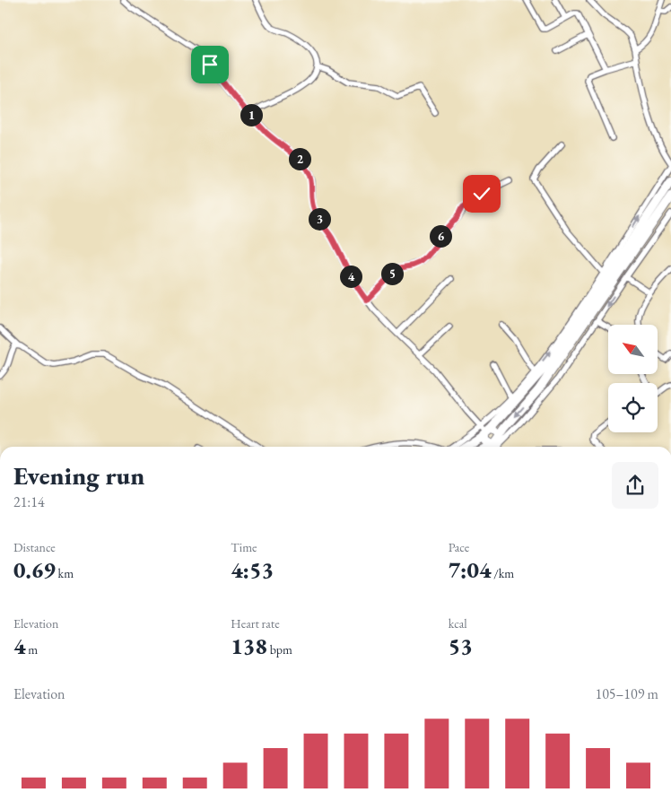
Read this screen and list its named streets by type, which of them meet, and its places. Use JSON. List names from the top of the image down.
{
  "north": "top left",
  "page": {
    "pins": [
      "1",
      "2",
      "3",
      "6",
      "5",
      "4"
    ],
    "heading": ["Evening run", "21:14"],
    "stats": [
      ["Distance", "0.69 km"],
      ["Time", "4:53"],
      ["Pace", "7:04 /km"],
      ["Elevation", "4 m"],
      ["Heart rate", "138 bpm"],
      ["kcal", "53"]
    ],
    "chart": ["Elevation", "105–109 m"]
  }
}
